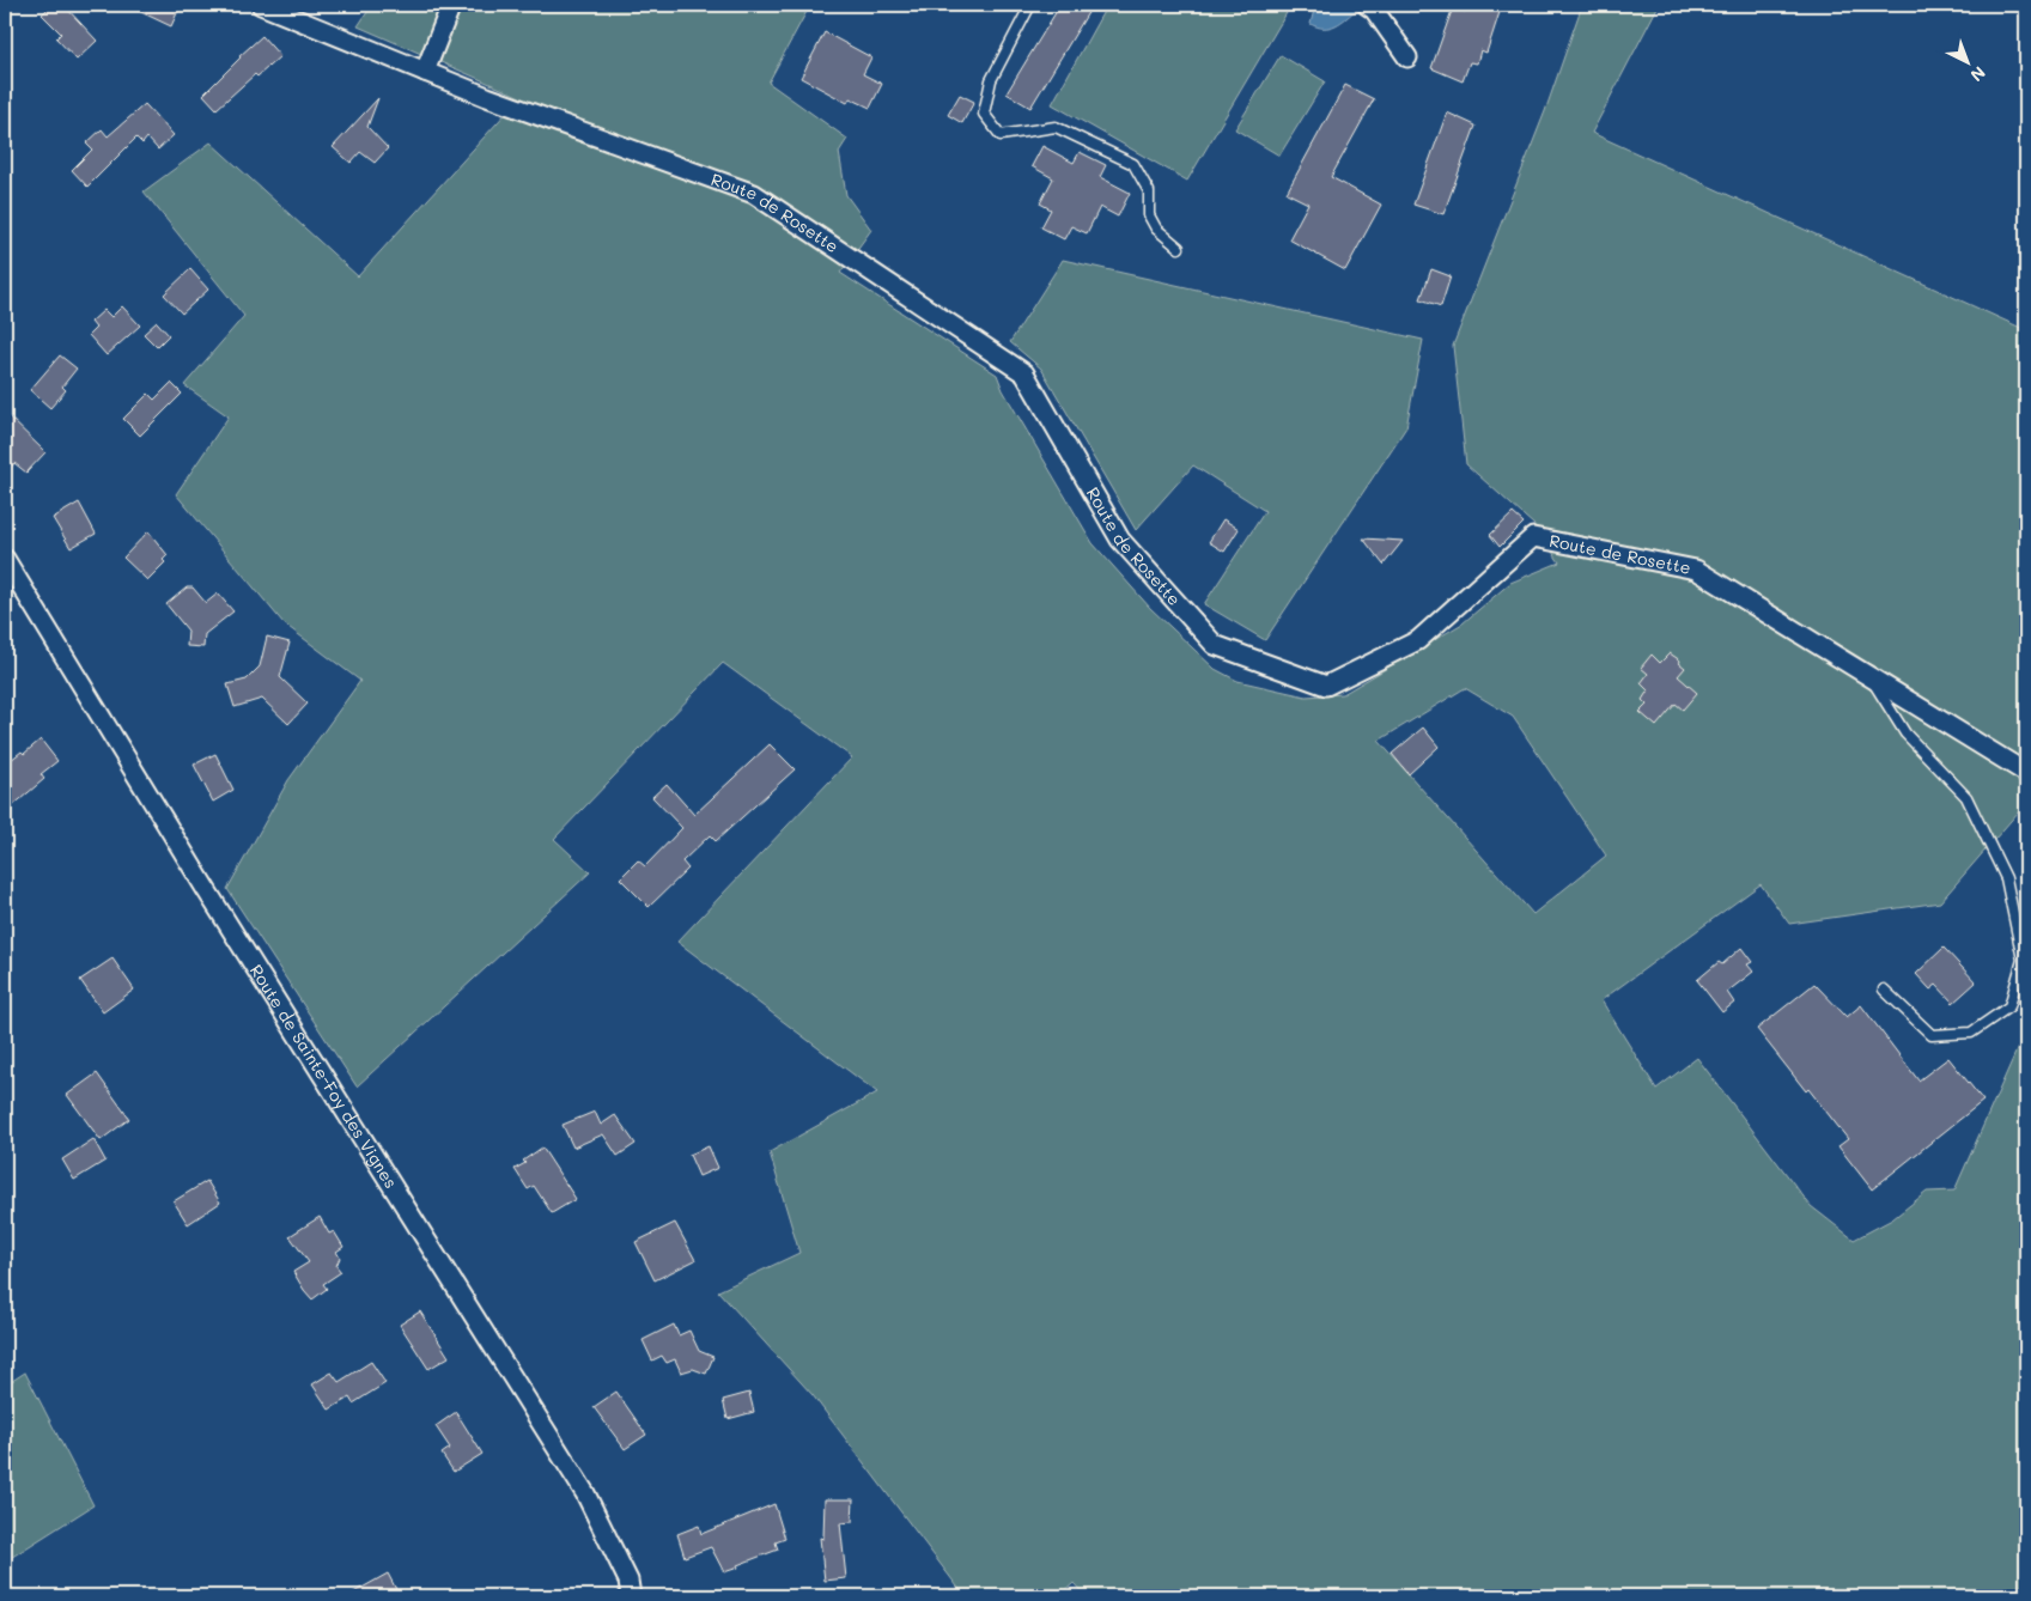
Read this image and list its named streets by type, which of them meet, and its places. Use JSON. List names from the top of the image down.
{
  "streets": {
    "street": ["Route de Rosette", "Route de Sainte-Foy des Vignes"]
  },
  "north": "bottom right"
}
